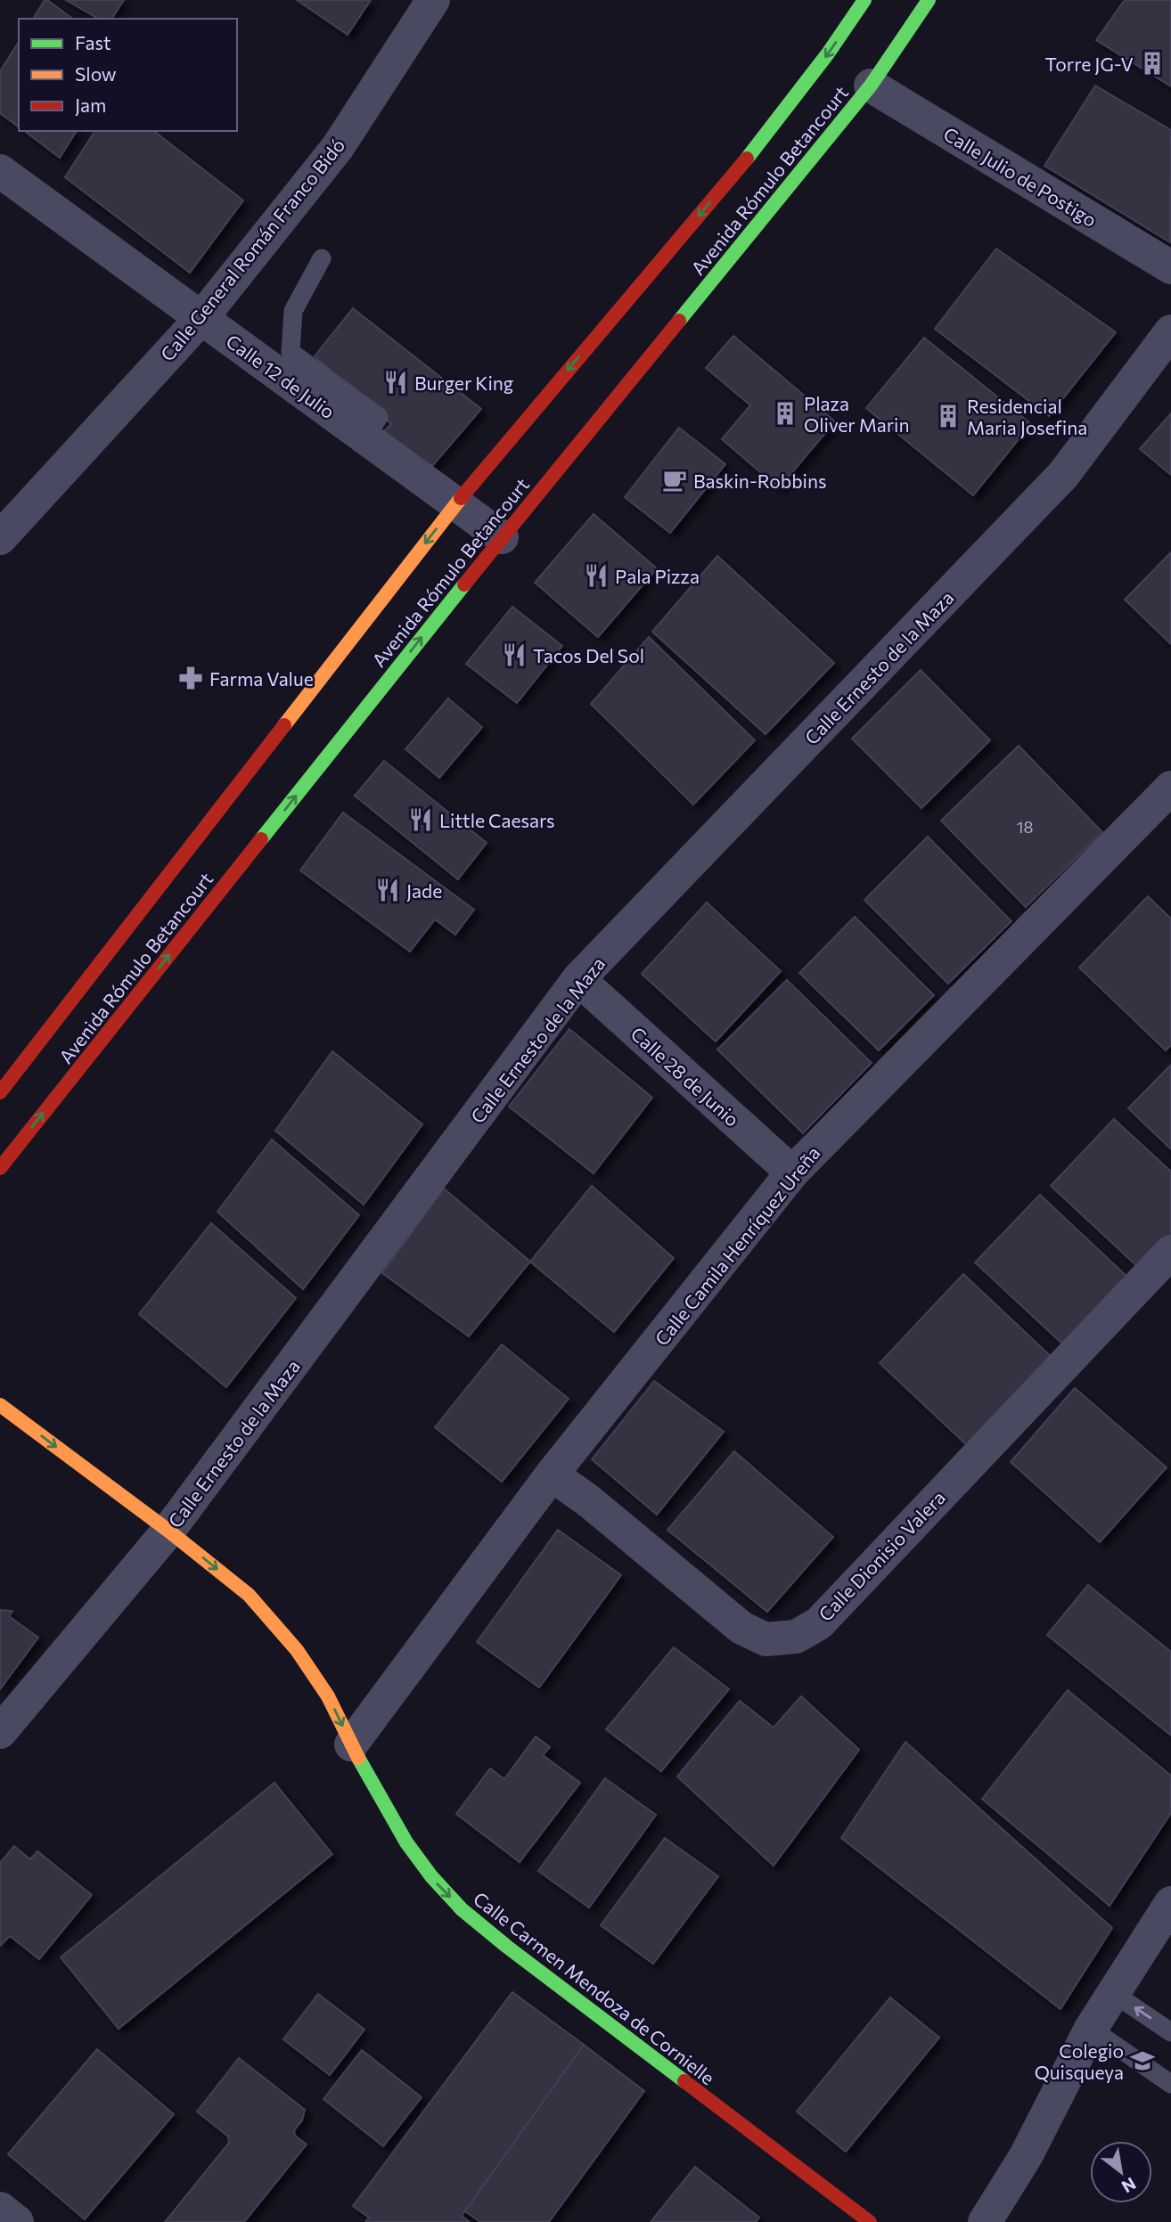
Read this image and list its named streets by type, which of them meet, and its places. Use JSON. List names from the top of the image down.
{
  "streets": {
    "main road": ["Avenida Rómulo Betancourt", "Calle Carmen Mendoza de Cornielle"],
    "street": [
      "Calle Julio de Postigo",
      "Calle General Román Franco Bidó",
      "Calle 12 de Julio",
      "Calle Ernesto de la Maza",
      "Calle 28 de Junio",
      "Calle Camila Henríquez Ureña",
      "Calle Dionisio Valera"
    ]
  },
  "crossings": [
    ["Calle Julio de Postigo", "Avenida Rómulo Betancourt"],
    ["Avenida Rómulo Betancourt", "Calle 12 de Julio"],
    ["Calle General Román Franco Bidó", "Calle 12 de Julio"],
    ["Calle Ernesto de la Maza", "Calle 28 de Junio"],
    ["Calle Ernesto de la Maza", "Calle Carmen Mendoza de Cornielle"],
    ["Calle 28 de Junio", "Calle Camila Henríquez Ureña"],
    ["Calle Camila Henríquez Ureña", "Calle Dionisio Valera"],
    ["Calle Camila Henríquez Ureña", "Calle Carmen Mendoza de Cornielle"]
  ],
  "one_way": ["Calle Carmen Mendoza de Cornielle"],
  "places": {
    "building": ["Torre JG-V", "Plaza Oliver Marin", "Residencial Maria Josefina"],
    "restaurant": [
      "Burger King",
      "Pala Pizza",
      "Tacos Del Sol",
      "Little Caesars",
      "Jade"
    ],
    "cafe": ["Baskin-Robbins"],
    "pharmacy": ["Farma Value"],
    "school or university": ["Colegio Quisqueya"]
  },
  "house_numbers": ["18"],
  "legend": ["Fast", "Slow", "Jam"],
  "north": "bottom right"
}
